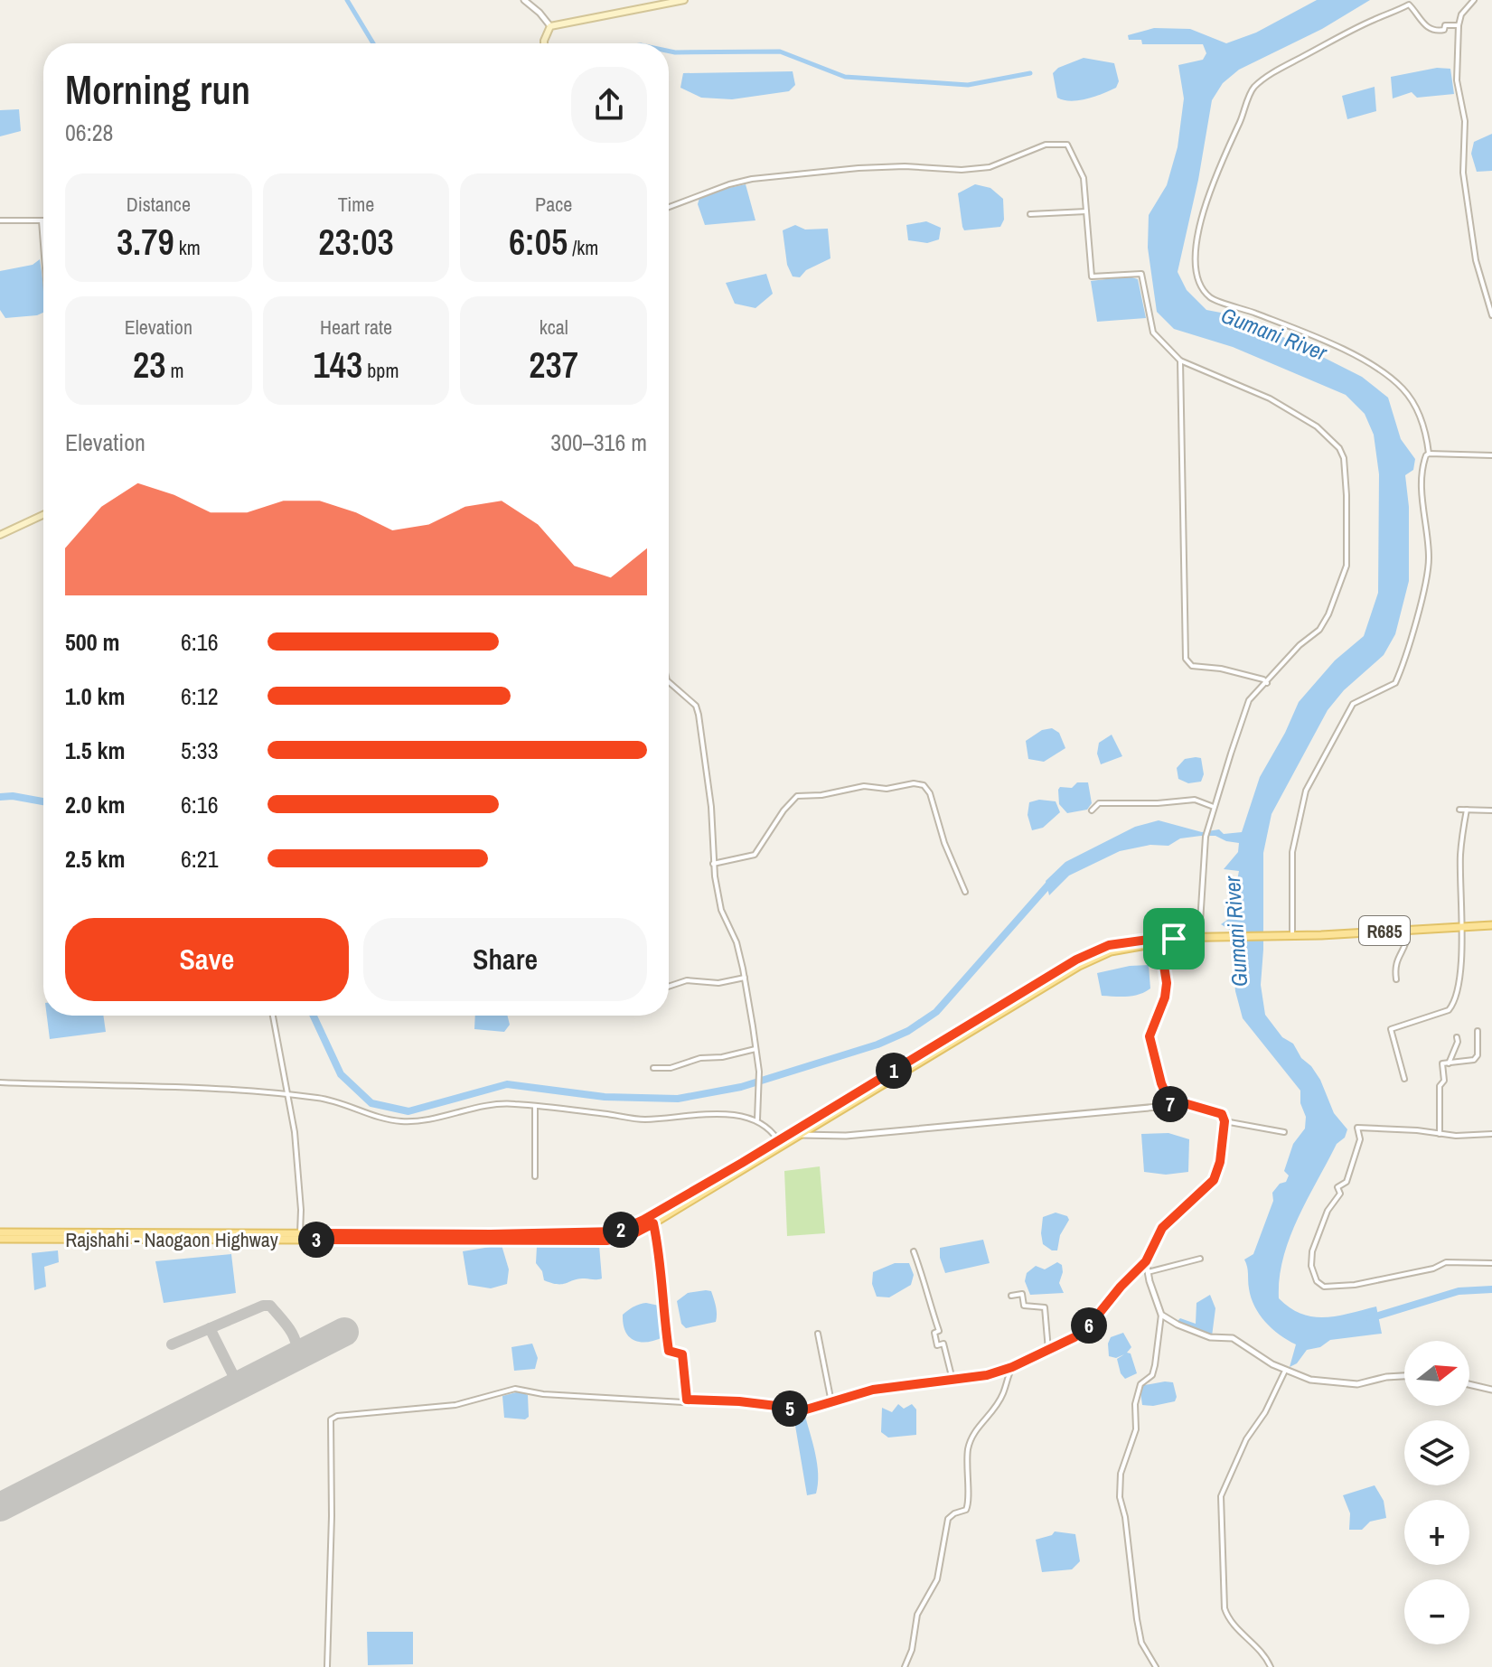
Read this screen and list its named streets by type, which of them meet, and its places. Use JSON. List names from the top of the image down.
{
  "streets": {
    "main road": ["R685", "Rajshahi - Naogaon Highway"]
  },
  "crossings": [
    ["R685", "Rajshahi - Naogaon Highway"]
  ],
  "water": ["Gumani River"],
  "north": "right",
  "page": {
    "heading": ["Morning run", "06:28"],
    "stats": [
      ["Distance", "3.79 km"],
      ["Time", "23:03"],
      ["Pace", "6:05 /km"],
      ["Elevation", "23 m"],
      ["Heart rate", "143 bpm"],
      ["kcal", "237"]
    ],
    "chart": ["Elevation", "300–316 m"],
    "list": [
      {
        "name": "500 m",
        "note": "6:16"
      },
      {
        "name": "1.0 km",
        "note": "6:12"
      },
      {
        "name": "1.5 km",
        "note": "5:33"
      },
      {
        "name": "2.0 km",
        "note": "6:16"
      },
      {
        "name": "2.5 km",
        "note": "6:21"
      }
    ],
    "buttons": ["Save", "Share"],
    "pins": [
      "1",
      "7",
      "2",
      "3",
      "6",
      "5"
    ],
    "map_buttons": ["+", "−"]
  }
}
